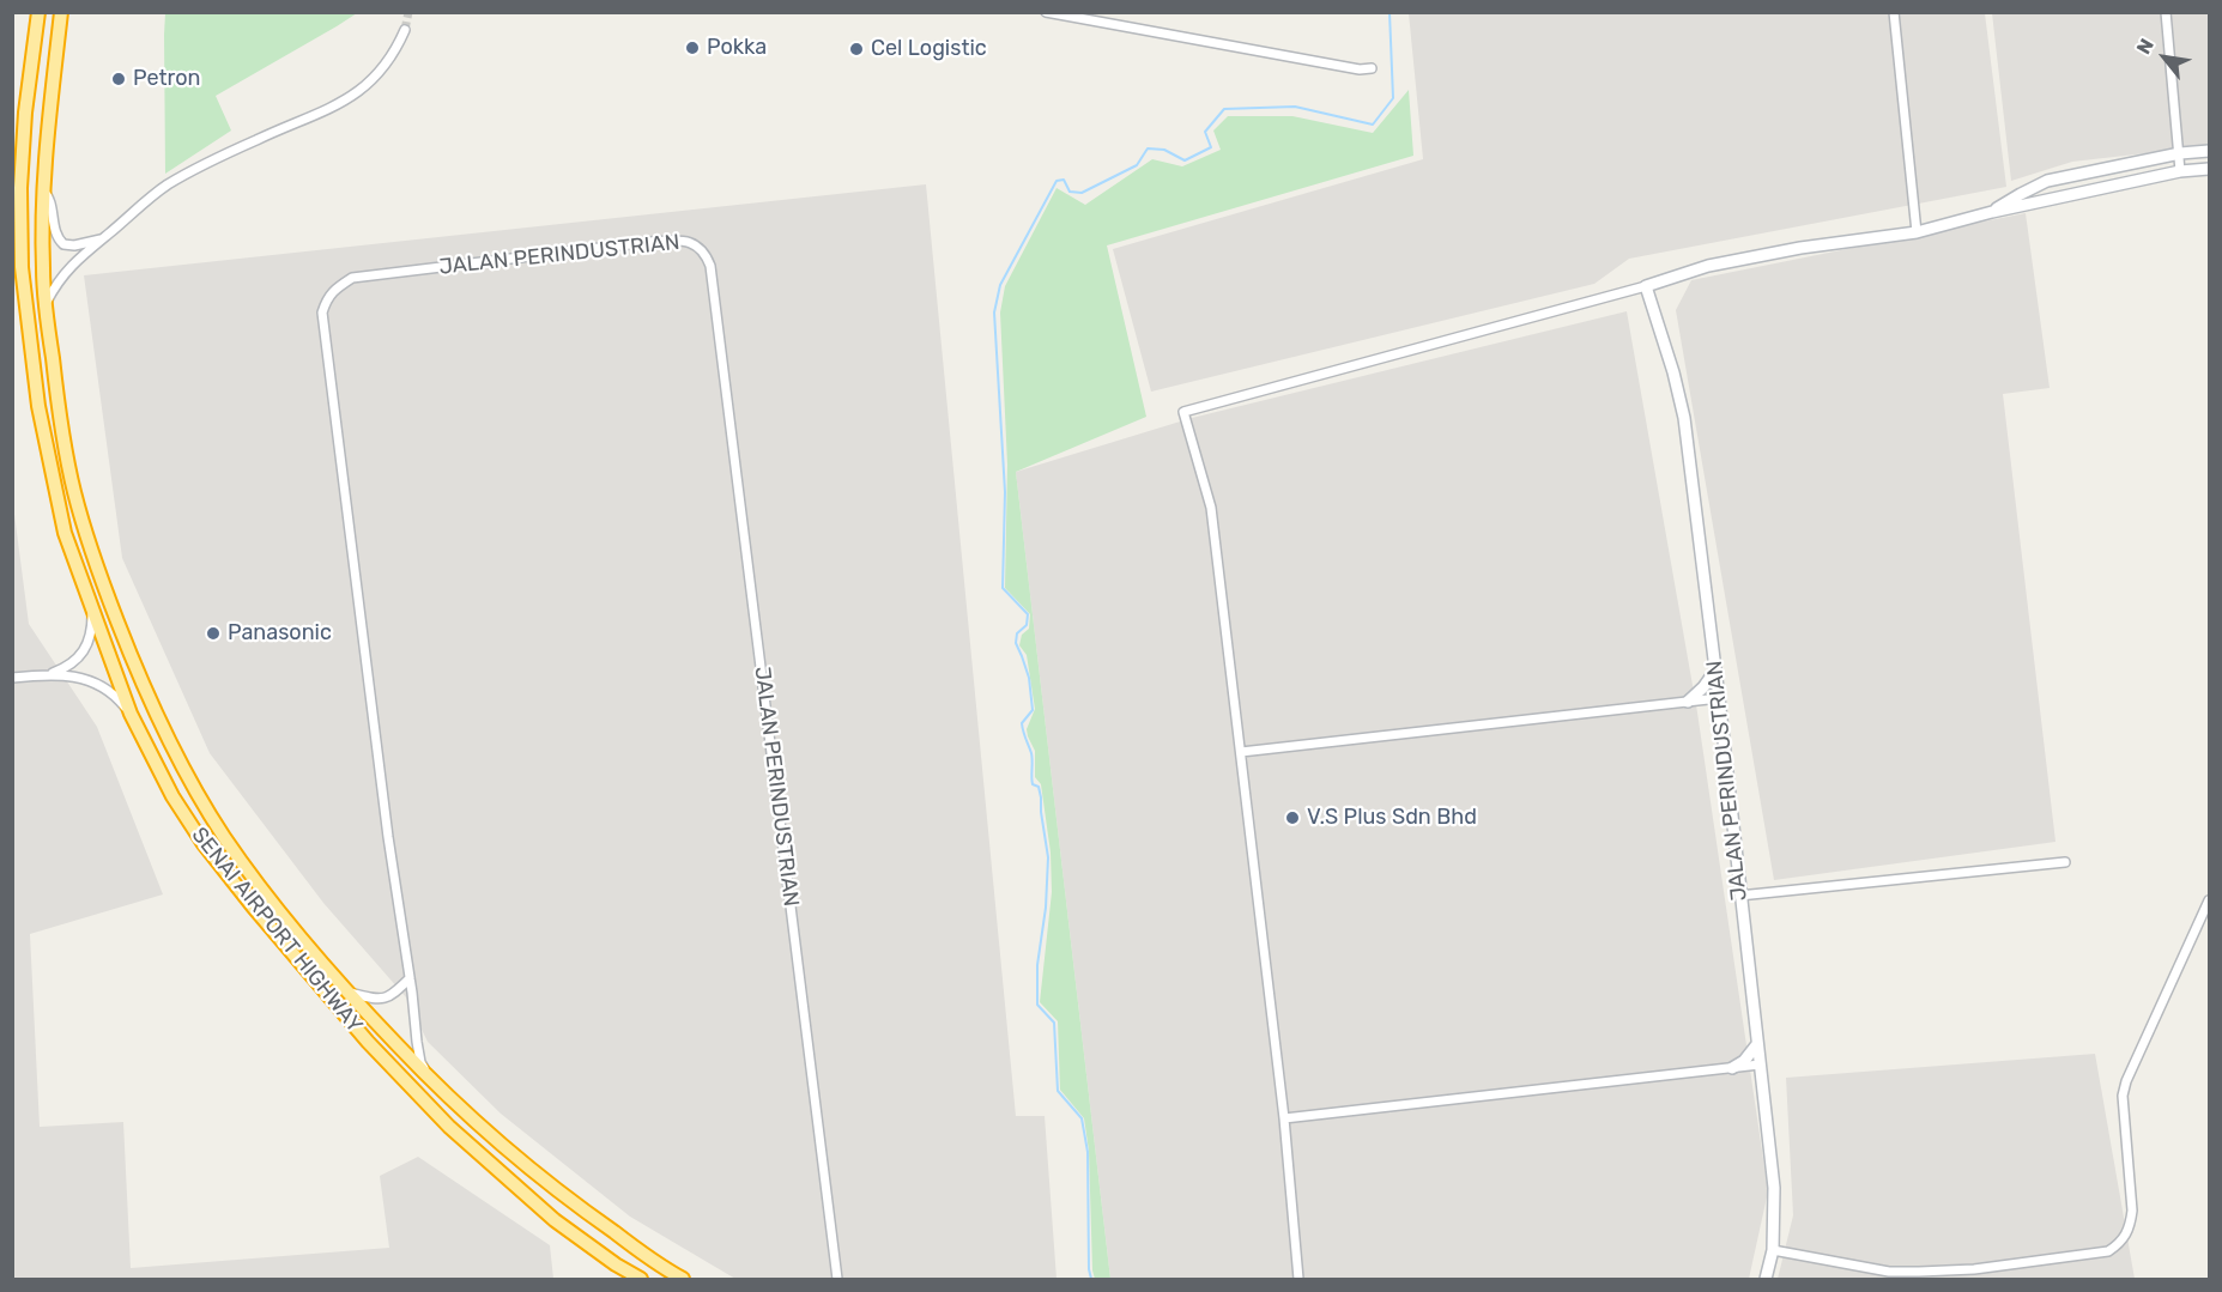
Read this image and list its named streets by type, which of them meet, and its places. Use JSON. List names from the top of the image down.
{
  "streets": {
    "highway": ["SENAI AIRPORT HIGHWAY"],
    "main road": ["JALAN PERINDUSTRIAN"]
  },
  "places": [
    "Pokka",
    "Cel Logistic",
    "Petron",
    "Panasonic",
    "V.S Plus Sdn Bhd"
  ],
  "north": "top left"
}
